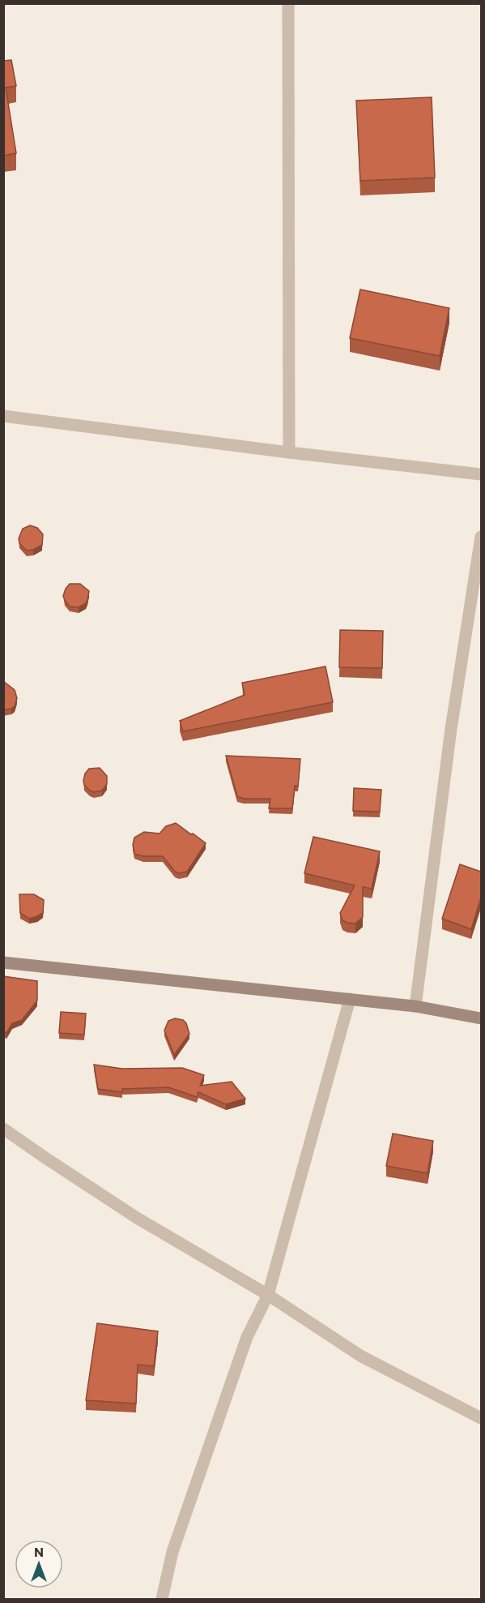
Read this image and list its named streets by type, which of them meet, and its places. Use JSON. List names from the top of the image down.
{
  "north": "top"
}
